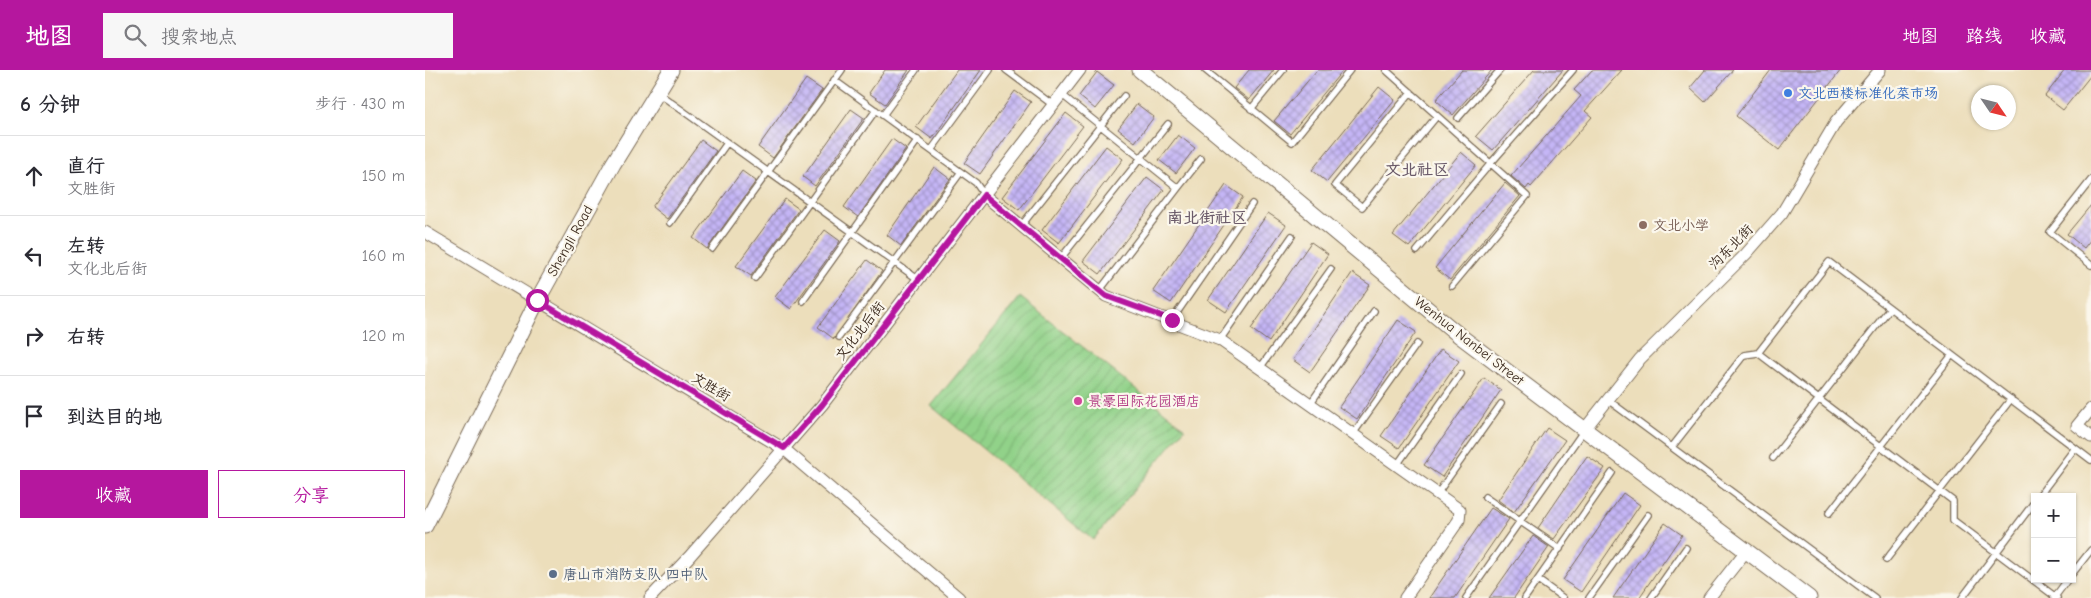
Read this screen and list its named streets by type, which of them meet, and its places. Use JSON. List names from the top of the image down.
{
  "streets": {
    "street": [
      "Shengli Road",
      "沟东北街",
      "文化北后街",
      "Wenhua Nanbei Street",
      "文胜街"
    ]
  },
  "crossings": [
    ["Shengli Road", "文胜街"],
    ["沟东北街", "Wenhua Nanbei Street"],
    ["文化北后街", "文胜街"]
  ],
  "districts": ["文北社区", "南北街社区"],
  "places": [
    "文北西楼标准化菜市场",
    "文北小学",
    "景豪国际花园酒店",
    "唐山市消防支队 四中队"
  ],
  "north": "bottom right",
  "page": {
    "header": "地图",
    "search": "搜索地点",
    "nav": ["地图", "路线", "收藏"],
    "heading": ["6 分钟", "步行 · 430 m"],
    "list": [
      ["直行", "文胜街", "150 m"],
      ["左转", "文化北后街", "160 m"],
      ["右转", "120 m"],
      "到达目的地"
    ],
    "buttons": ["收藏", "分享"],
    "map_buttons": ["+", "−"]
  }
}
